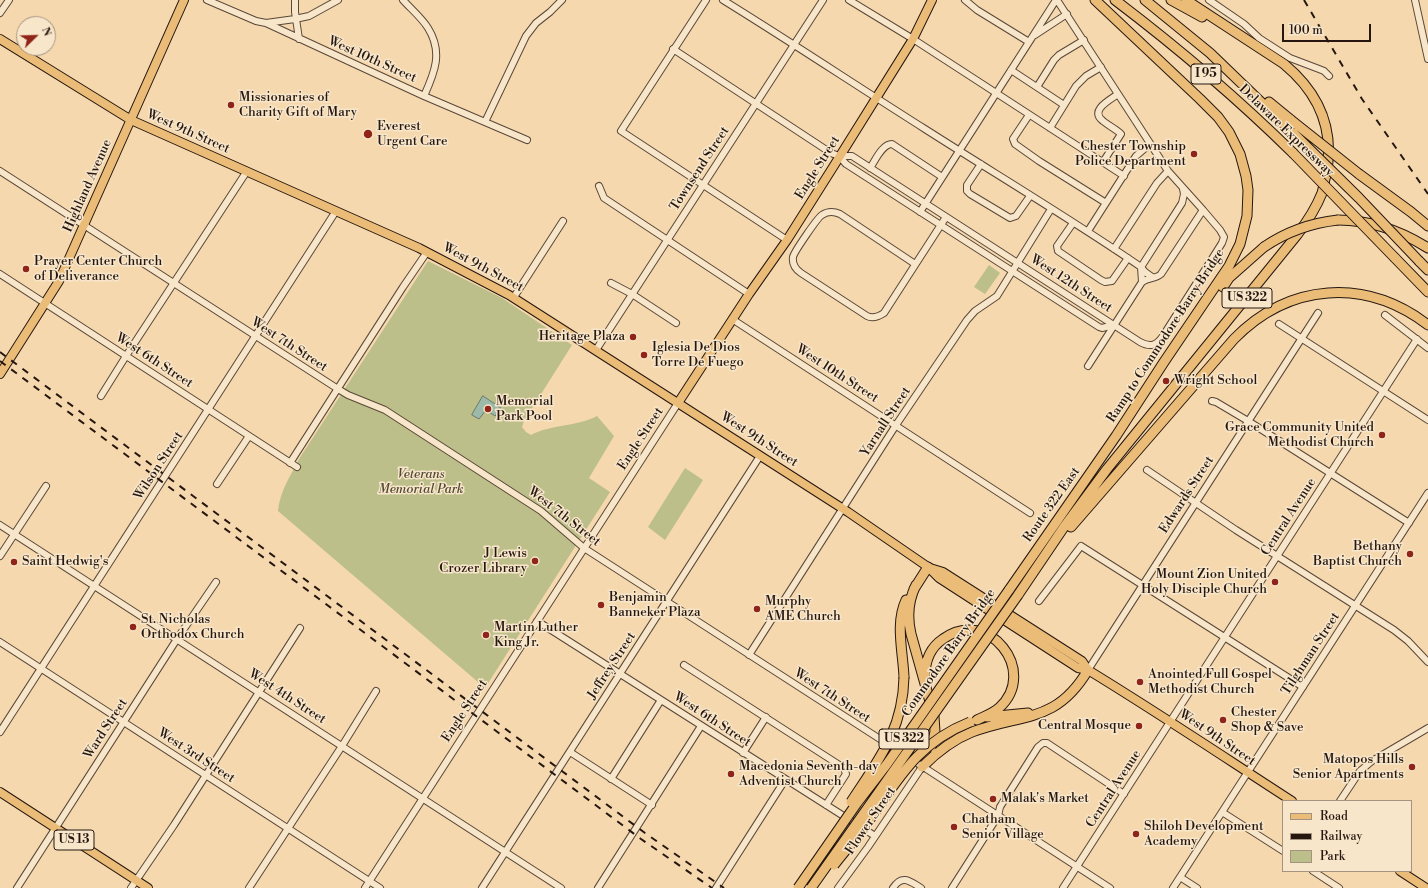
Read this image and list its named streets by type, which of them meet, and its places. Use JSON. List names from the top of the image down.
{
  "streets": {
    "highway": [
      "I 95",
      "Delaware Expressway",
      "US 322",
      "Ramp to Commodore Barry Bridge",
      "Route 322 East",
      "Commodore Barry Bridge"
    ],
    "main road": [
      "West 9th Street",
      "Engle Street",
      "Highland Avenue",
      "US 13"
    ],
    "street": [
      "West 10th Street",
      "Townsend Street",
      "West 12th Street",
      "West 7th Street",
      "West 6th Street",
      "Yarnall Street",
      "Wilson Street",
      "Edwards Street",
      "Central Avenue",
      "Tilghman Street",
      "Jeffrey Street",
      "West 4th Street",
      "Ward Street",
      "West 3rd Street",
      "Flower Street"
    ]
  },
  "crossings": [
    ["West 10th Street", "Engle Street"],
    ["West 10th Street", "Yarnall Street"],
    ["West 9th Street", "Engle Street"],
    ["West 9th Street", "Townsend Street"],
    ["West 9th Street", "Highland Avenue"],
    ["West 9th Street", "Yarnall Street"],
    ["West 9th Street", "Wilson Street"],
    ["West 9th Street", "Edwards Street"],
    ["West 9th Street", "Central Avenue"],
    ["West 9th Street", "Tilghman Street"],
    ["West 9th Street", "Jeffrey Street"],
    ["Engle Street", "West 12th Street"],
    ["Engle Street", "West 7th Street"],
    ["Engle Street", "West 6th Street"],
    ["Engle Street", "West 4th Street"],
    ["Engle Street", "West 3rd Street"],
    ["Townsend Street", "West 12th Street"],
    ["Highland Avenue", "West 7th Street"],
    ["Highland Avenue", "West 6th Street"],
    ["West 12th Street", "Yarnall Street"],
    ["US 322", "Commodore Barry Bridge"],
    ["Ramp to Commodore Barry Bridge", "Route 322 East"],
    ["West 7th Street", "Yarnall Street"],
    ["West 7th Street", "Wilson Street"],
    ["West 7th Street", "Central Avenue"],
    ["West 7th Street", "Jeffrey Street"],
    ["West 7th Street", "Flower Street"],
    ["West 6th Street", "Wilson Street"],
    ["West 6th Street", "Jeffrey Street"],
    ["West 6th Street", "Flower Street"],
    ["Wilson Street", "West 4th Street"],
    ["Wilson Street", "West 3rd Street"],
    ["Route 322 East", "Commodore Barry Bridge"],
    ["Jeffrey Street", "West 4th Street"],
    ["West 4th Street", "Ward Street"],
    ["Ward Street", "West 3rd Street"],
    ["Ward Street", "US 13"]
  ],
  "parks": ["Veterans Memorial Park"],
  "places": [
    "Missionaries of Charity Gift of Mary",
    "Everest Urgent Care",
    "Chester Township Police Department",
    "Prayer Center Church of Deliverance",
    "Heritage Plaza",
    "Iglesia De Dios Torre De Fuego",
    "Wright School",
    "Memorial Park Pool",
    "Grace Community United Methodist Church",
    "Bethany Baptist Church",
    "J Lewis Crozer Library",
    "Saint Hedwig's",
    "Mount Zion United Holy Disciple Church",
    "Benjamin Banneker Plaza",
    "Murphy AME Church",
    "St. Nicholas Orthodox Church",
    "Martin Luther King Jr.",
    "Anointed Full Gospel Methodist Church",
    "Chester Shop & Save",
    "Central Mosque",
    "Matopos Hills Senior Apartments",
    "Macedonia Seventh-day Adventist Church",
    "Malak's Market",
    "Chatham Senior Village",
    "Shiloh Development Academy"
  ],
  "legend": ["Road", "Railway", "Park"],
  "scale_bar": "100 m",
  "north": "top right"
}
